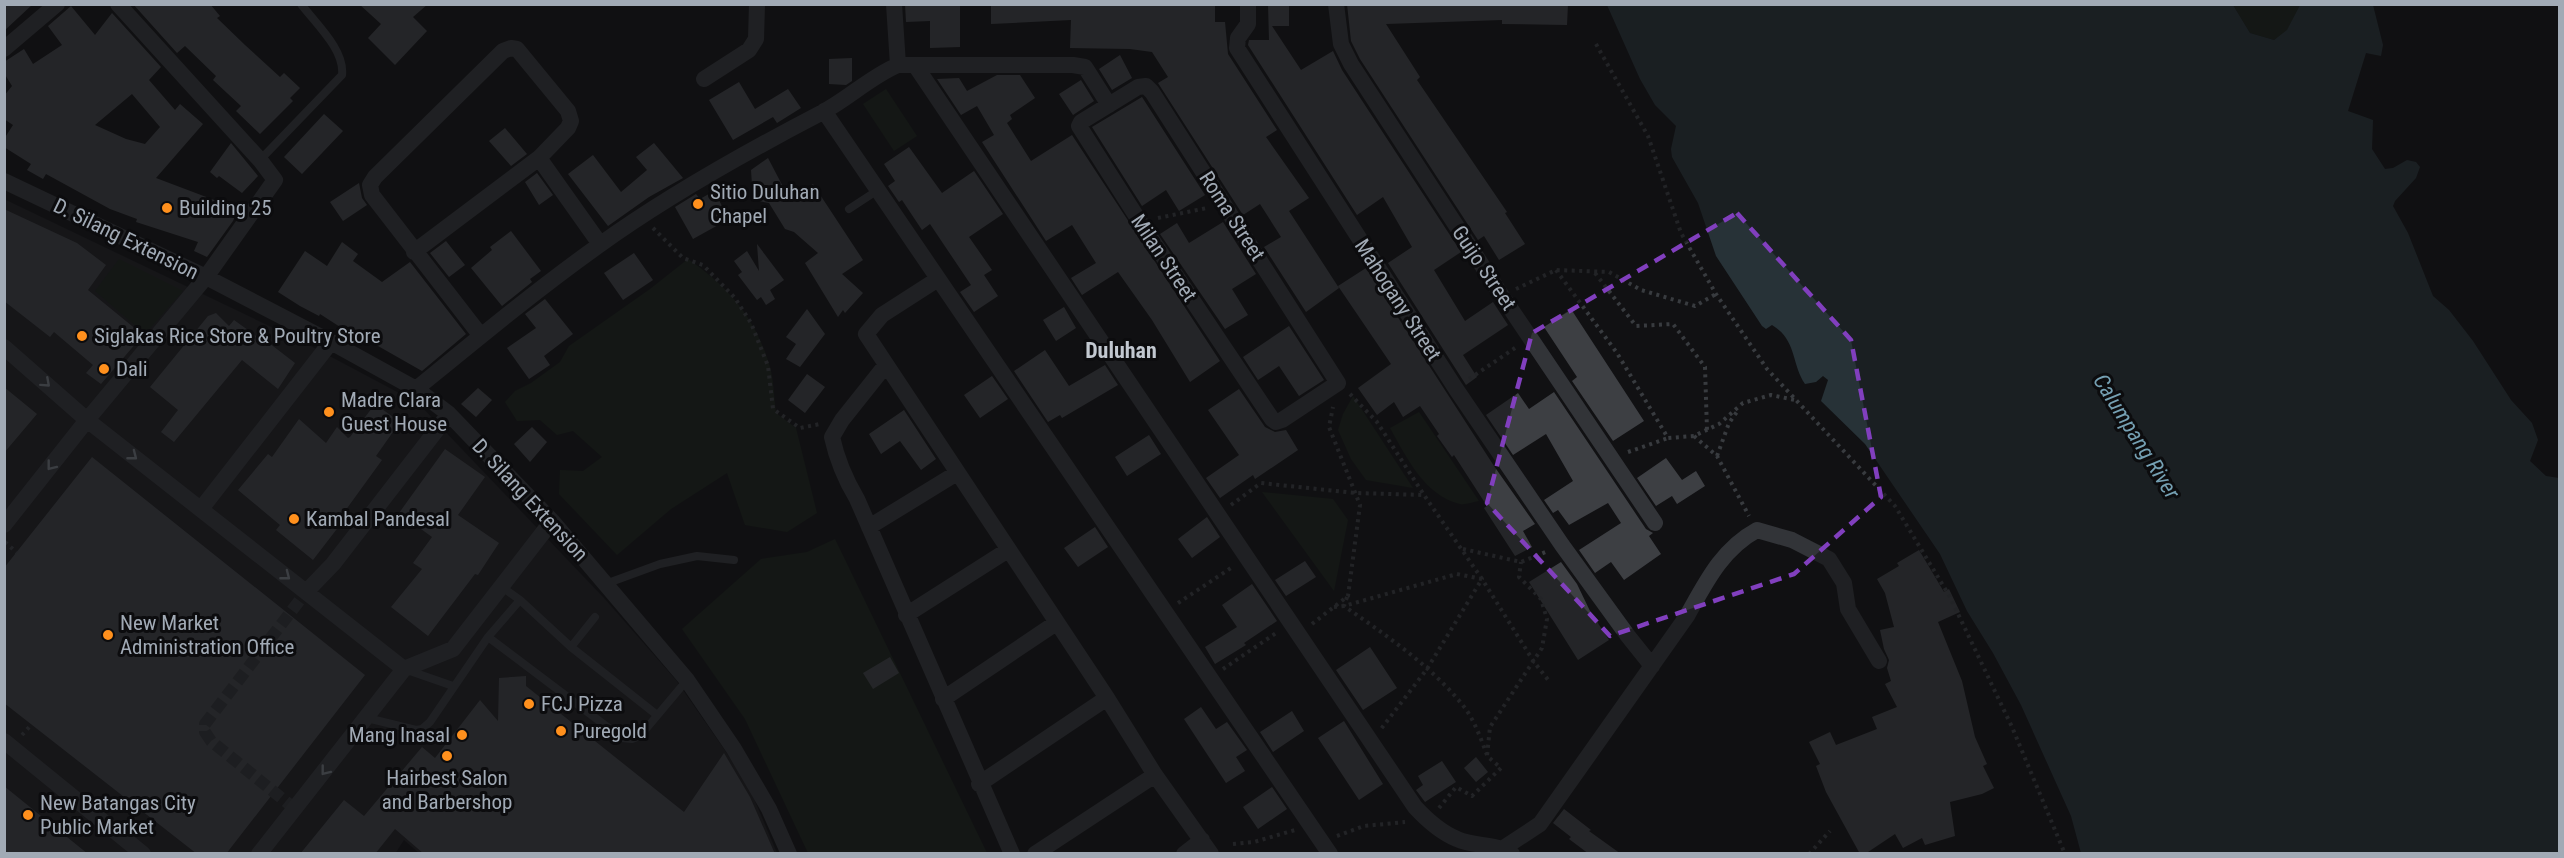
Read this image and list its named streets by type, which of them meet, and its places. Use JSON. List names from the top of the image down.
{
  "streets": {
    "street": [
      "Roma Street",
      "D. Silang Extension",
      "Milan Street",
      "Guijo Street",
      "Mahogany Street"
    ]
  },
  "crossings": [
    ["Roma Street", "Milan Street"]
  ],
  "districts": ["Duluhan"],
  "water": ["Calumpang River"],
  "places": [
    "Sitio Duluhan Chapel",
    "Building 25",
    "Siglakas Rice Store & Poultry Store",
    "Dali",
    "Madre Clara Guest House",
    "Kambal Pandesal",
    "New Market Administration Office",
    "FCJ Pizza",
    "Puregold",
    "Mang Inasal",
    "Hairbest Salon and Barbershop",
    "New Batangas City Public Market"
  ]
}
